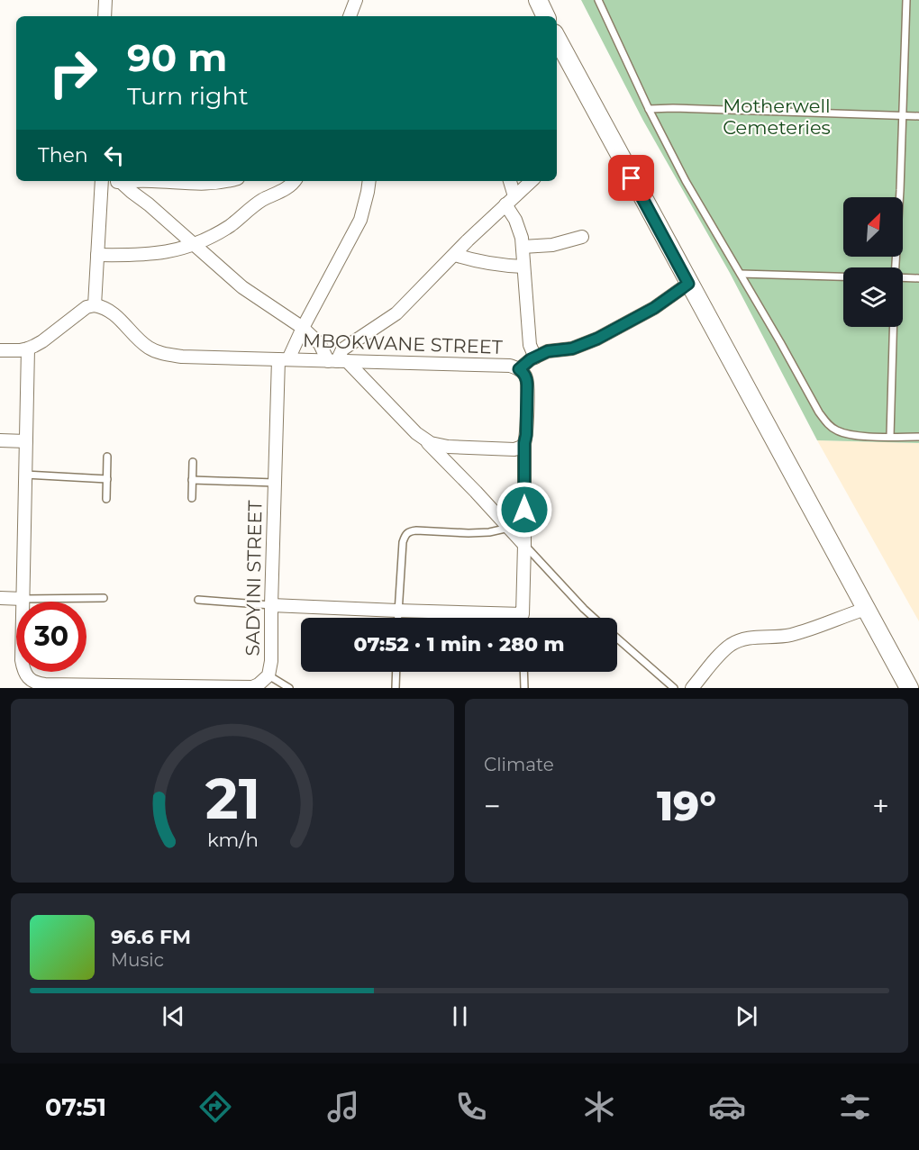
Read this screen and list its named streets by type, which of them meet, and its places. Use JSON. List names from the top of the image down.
{
  "streets": {
    "street": ["MBOKWANE STREET", "SADYINI STREET"]
  },
  "crossings": [
    ["MBOKWANE STREET", "SADYINI STREET"]
  ],
  "parks": ["Motherwell Cemeteries"],
  "north": "top right",
  "page": {
    "turn": ["90 m", "Turn right"],
    "then": "Then",
    "limit": "30",
    "trip": "07:52 · 1 min · 280 m",
    "tile": "Climate",
    "heat": ["−", "19°", "+"],
    "song": ["96.6 FM", "Music"],
    "tabs": "07:51",
    "gauge": ["21", "km/h"]
  }
}
